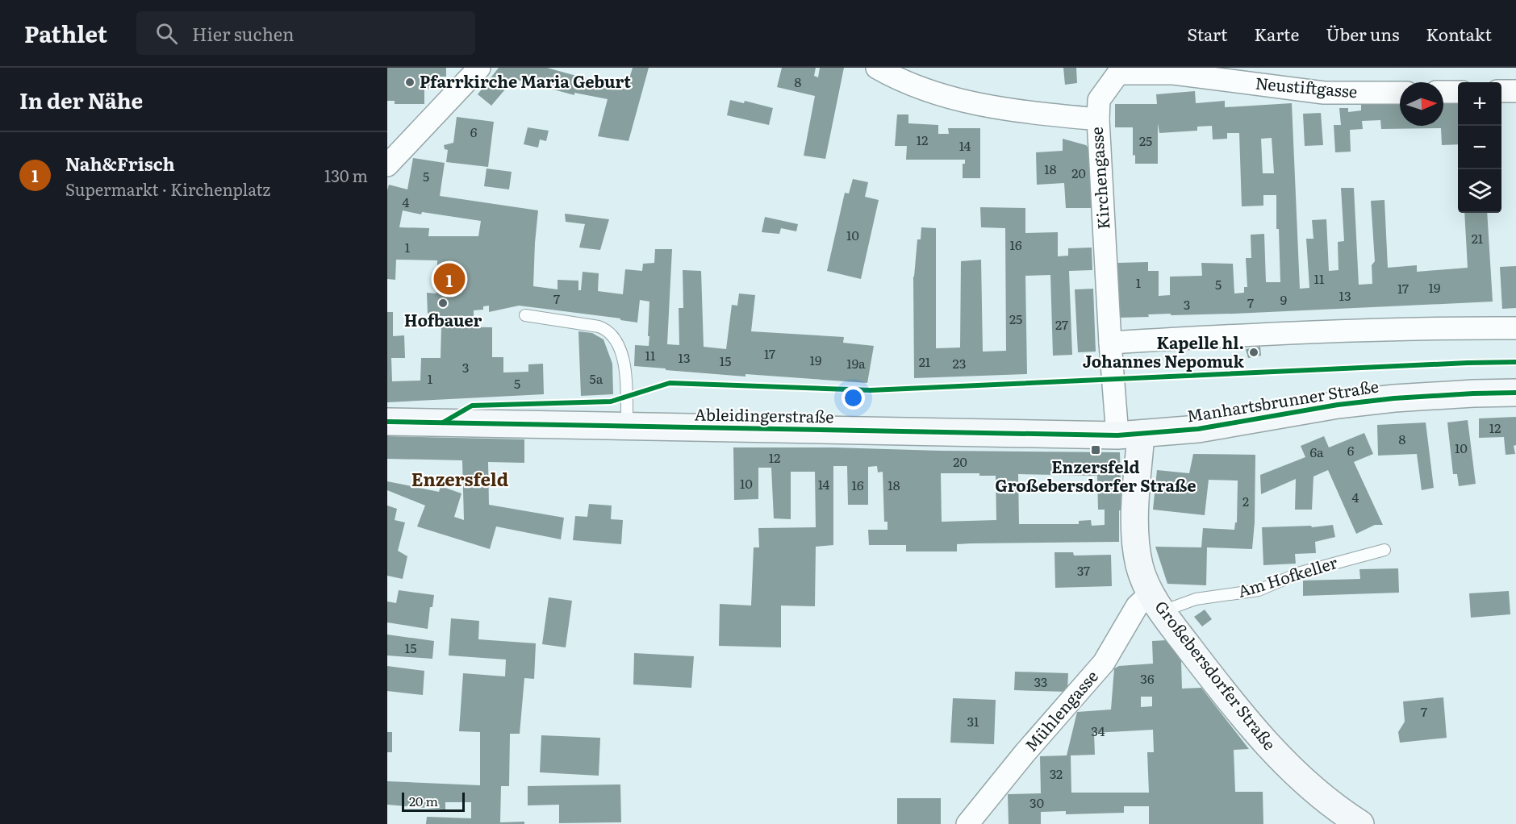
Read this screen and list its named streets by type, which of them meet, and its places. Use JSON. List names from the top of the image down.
{
  "streets": {
    "street": [
      "Neustiftgasse",
      "Kirchengasse",
      "Manhartsbrunner Straße",
      "Ableidingerstraße",
      "Großebersdorfer Straße",
      "Mühlengasse"
    ],
    "lane": ["Am Hofkeller"]
  },
  "crossings": [
    ["Kirchengasse", "Manhartsbrunner Straße"],
    ["Kirchengasse", "Ableidingerstraße"],
    ["Kirchengasse", "Großebersdorfer Straße"],
    ["Manhartsbrunner Straße", "Ableidingerstraße"],
    ["Manhartsbrunner Straße", "Großebersdorfer Straße"],
    ["Ableidingerstraße", "Großebersdorfer Straße"],
    ["Am Hofkeller", "Großebersdorfer Straße"],
    ["Am Hofkeller", "Mühlengasse"],
    ["Großebersdorfer Straße", "Mühlengasse"]
  ],
  "districts": ["Enzersfeld"],
  "places": {
    "other": ["Pfarrkirche Maria Geburt", "Hofbauer", "Kapelle hl. Johannes Nepomuk"],
    "transit": ["Enzersfeld Großebersdorfer Straße"]
  },
  "house_numbers": [
    "8",
    "6",
    "12",
    "25",
    "14",
    "18",
    "20",
    "5",
    "4",
    "10",
    "21",
    "16",
    "1",
    "11",
    "1",
    "5",
    "19",
    "17",
    "13",
    "7",
    "9",
    "7",
    "3",
    "25",
    "27",
    "17",
    "11",
    "13",
    "19",
    "15",
    "21",
    "19a",
    "23",
    "3",
    "1",
    "5a",
    "5",
    "12",
    "8",
    "10",
    "6",
    "6a",
    "12",
    "20",
    "10",
    "14",
    "16",
    "18",
    "4",
    "2",
    "37",
    "15",
    "36",
    "33",
    "7",
    "31",
    "34",
    "32",
    "30"
  ],
  "scale_bar": "20 m",
  "north": "right",
  "page": {
    "header": "Pathlet",
    "search": "Hier suchen",
    "nav": [
      "Start",
      "Karte",
      "Über uns",
      "Kontakt"
    ],
    "heading": "In der Nähe",
    "map_buttons": ["+", "−"],
    "list": [
      {
        "mark": "1",
        "name": "Nah&Frisch",
        "note": "Supermarkt · Kirchenplatz",
        "value": "130 m"
      }
    ],
    "pins": "1",
    "scale": "20 m"
  }
}
